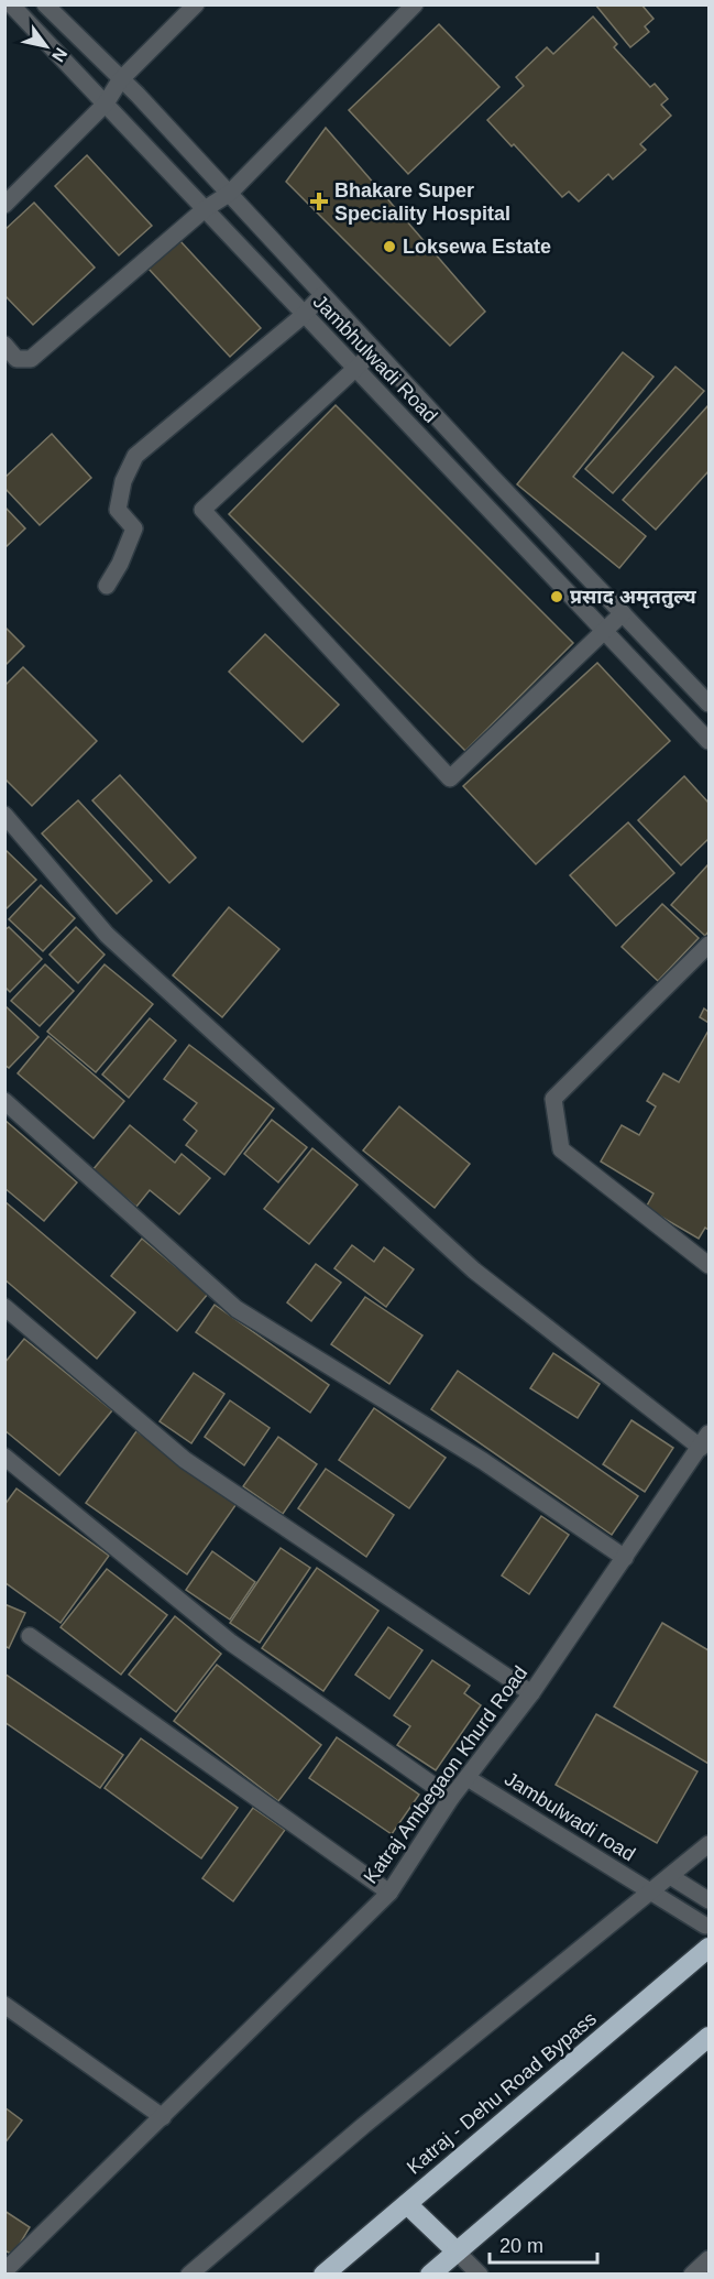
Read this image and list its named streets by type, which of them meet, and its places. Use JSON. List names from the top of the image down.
{
  "streets": {
    "highway": ["Katraj - Dehu Road Bypass"],
    "street": ["Jambhulwadi Road", "Katraj Ambegaon Khurd Road", "Jambulwadi road"]
  },
  "crossings": [
    ["Katraj Ambegaon Khurd Road", "Jambulwadi road"]
  ],
  "places": {
    "health": ["Bhakare Super Speciality Hospital"],
    "other": ["Loksewa Estate", "प्रसाद अमृततुल्य"]
  },
  "scale_bar": "20 m",
  "north": "bottom right"
}
